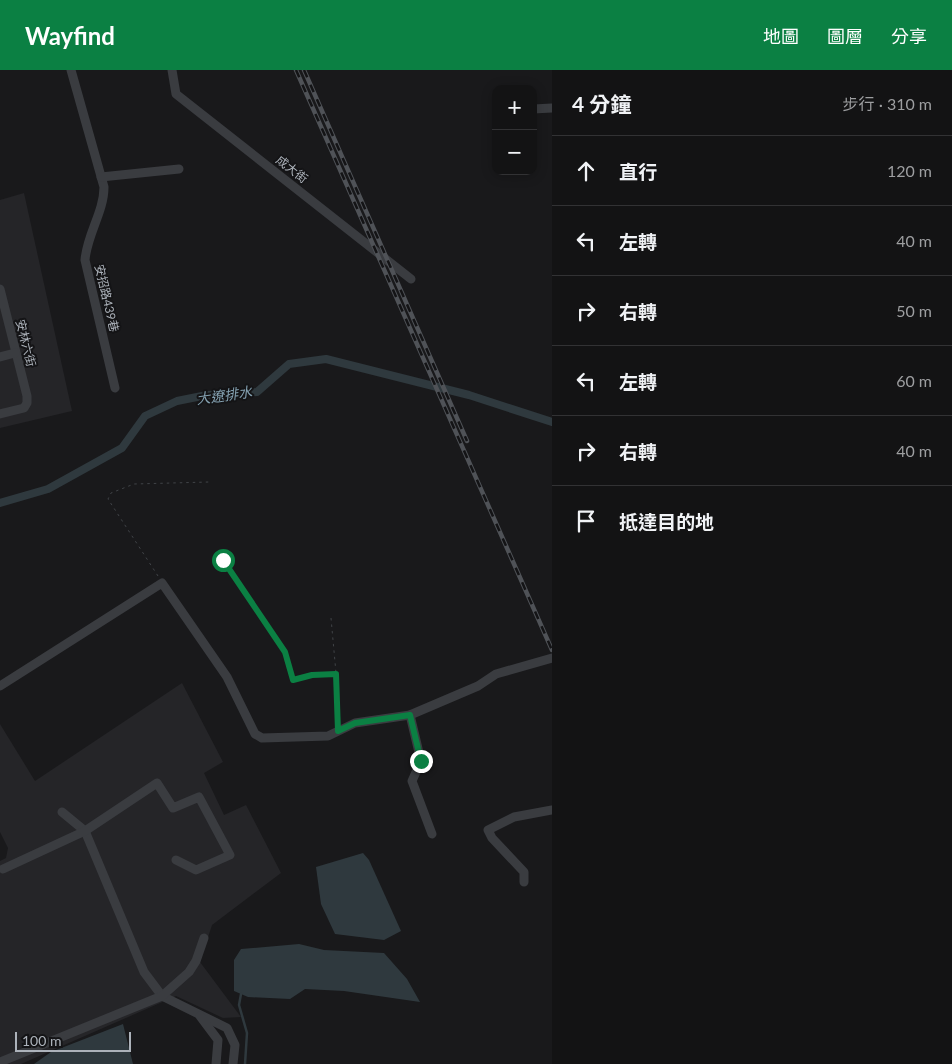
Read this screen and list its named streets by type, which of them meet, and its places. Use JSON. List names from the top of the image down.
{
  "streets": {
    "street": ["成大街", "安招路439巷", "安林六街"]
  },
  "water": ["大遼排水"],
  "scale_bar": "100 m",
  "page": {
    "header": "Wayfind",
    "nav": ["地圖", "圖層", "分享"],
    "heading": ["4 分鐘", "步行 · 310 m"],
    "map_buttons": ["+", "−"],
    "list": [
      ["直行", "120 m"],
      ["左轉", "40 m"],
      ["右轉", "50 m"],
      ["左轉", "60 m"],
      ["右轉", "40 m"],
      "抵達目的地"
    ],
    "scale": "100 m"
  }
}
